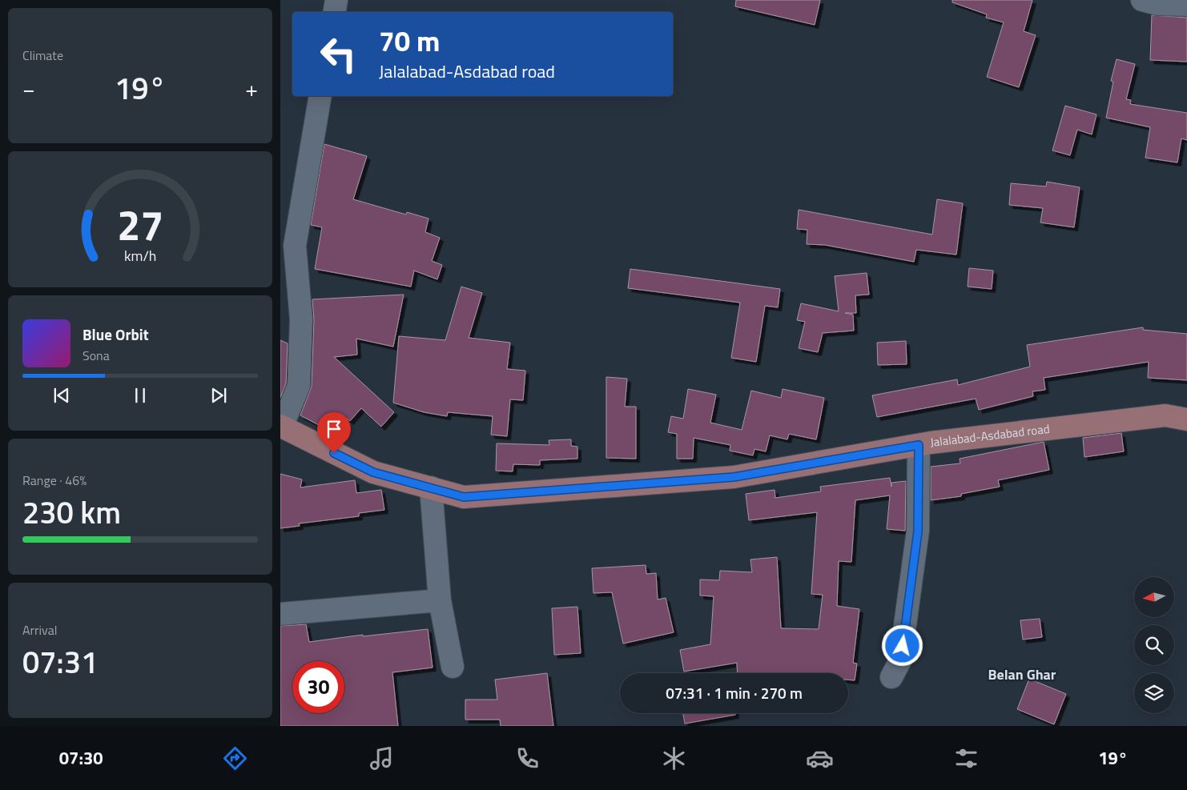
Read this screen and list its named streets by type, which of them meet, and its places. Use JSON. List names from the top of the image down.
{
  "streets": {
    "main road": ["Jalalabad-Asdabad road"]
  },
  "districts": ["Belan Ghar"],
  "north": "left",
  "page": {
    "tile": [
      "Climate",
      ["Range · 46%", "230 km"],
      ["Arrival", "07:31"]
    ],
    "turn": ["70 m", "Jalalabad-Asdabad road"],
    "heat": ["−", "19°", "+"],
    "song": ["Blue Orbit", "Sona"],
    "limit": "30",
    "trip": "07:31 · 1 min · 270 m",
    "tabs": ["07:30", "19°"],
    "gauge": ["27", "km/h"]
  }
}
